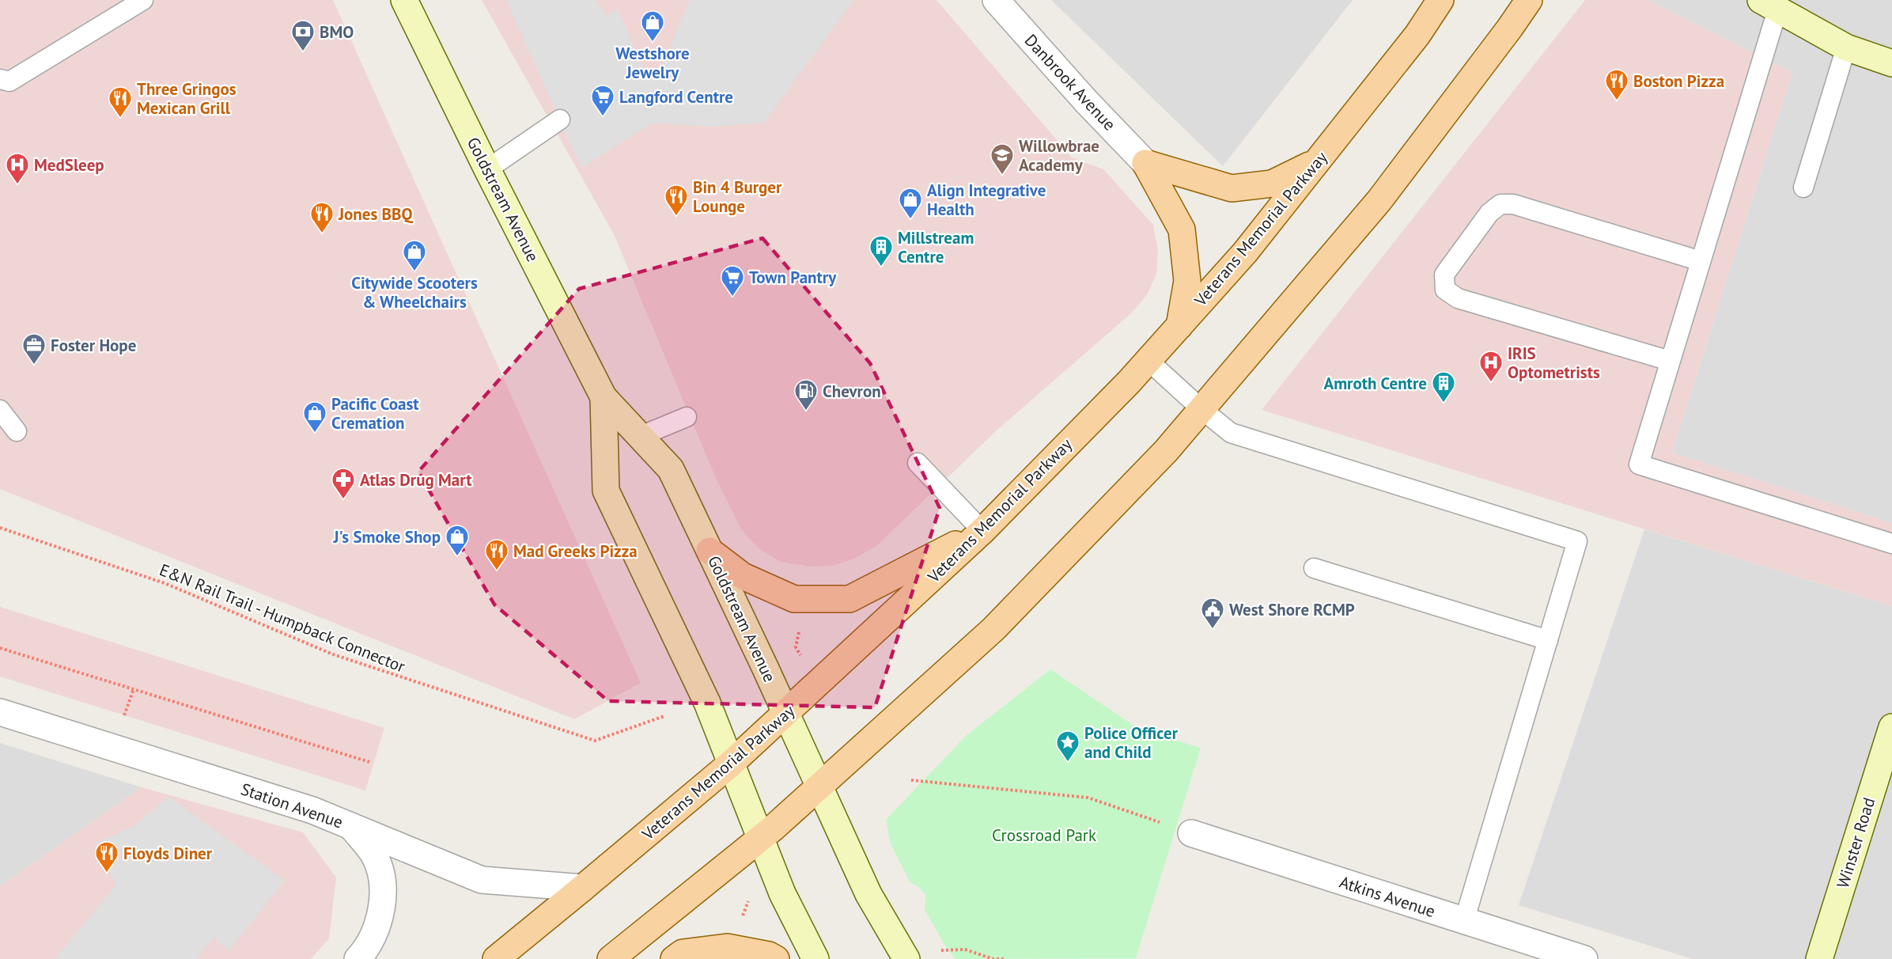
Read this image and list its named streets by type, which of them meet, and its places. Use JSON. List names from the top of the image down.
{
  "streets": {
    "main road": ["Goldstream Avenue", "Veterans Memorial Parkway", "Winster Road"],
    "street": ["Danbrook Avenue", "Station Avenue", "Atkins Avenue"],
    "path": ["E&N Rail Trail - Humpback Connector"]
  },
  "crossings": [
    ["Goldstream Avenue", "Veterans Memorial Parkway"],
    ["Veterans Memorial Parkway", "Station Avenue"]
  ],
  "parks": ["Crossroad Park"],
  "places": {
    "shop": [
      "Westshore Jewelry",
      "Align Integrative Health",
      "Citywide Scooters & Wheelchairs",
      "Pacific Coast Cremation",
      "J's Smoke Shop"
    ],
    "bank": ["BMO"],
    "restaurant": [
      "Boston Pizza",
      "Three Gringos Mexican Grill",
      "Bin 4 Burger Lounge",
      "Jones BBQ",
      "Mad Greeks Pizza",
      "Floyds Diner"
    ],
    "supermarket": ["Langford Centre", "Town Pantry"],
    "school or university": ["Willowbrae Academy"],
    "hospital": ["MedSleep", "IRIS Optometrists"],
    "building": ["Millstream Centre", "Amroth Centre"],
    "office": ["Foster Hope"],
    "fuel station": ["Chevron"],
    "pharmacy": ["Atlas Drug Mart"],
    "public building": ["West Shore RCMP"],
    "place": ["Police Officer and Child"]
  }
}
